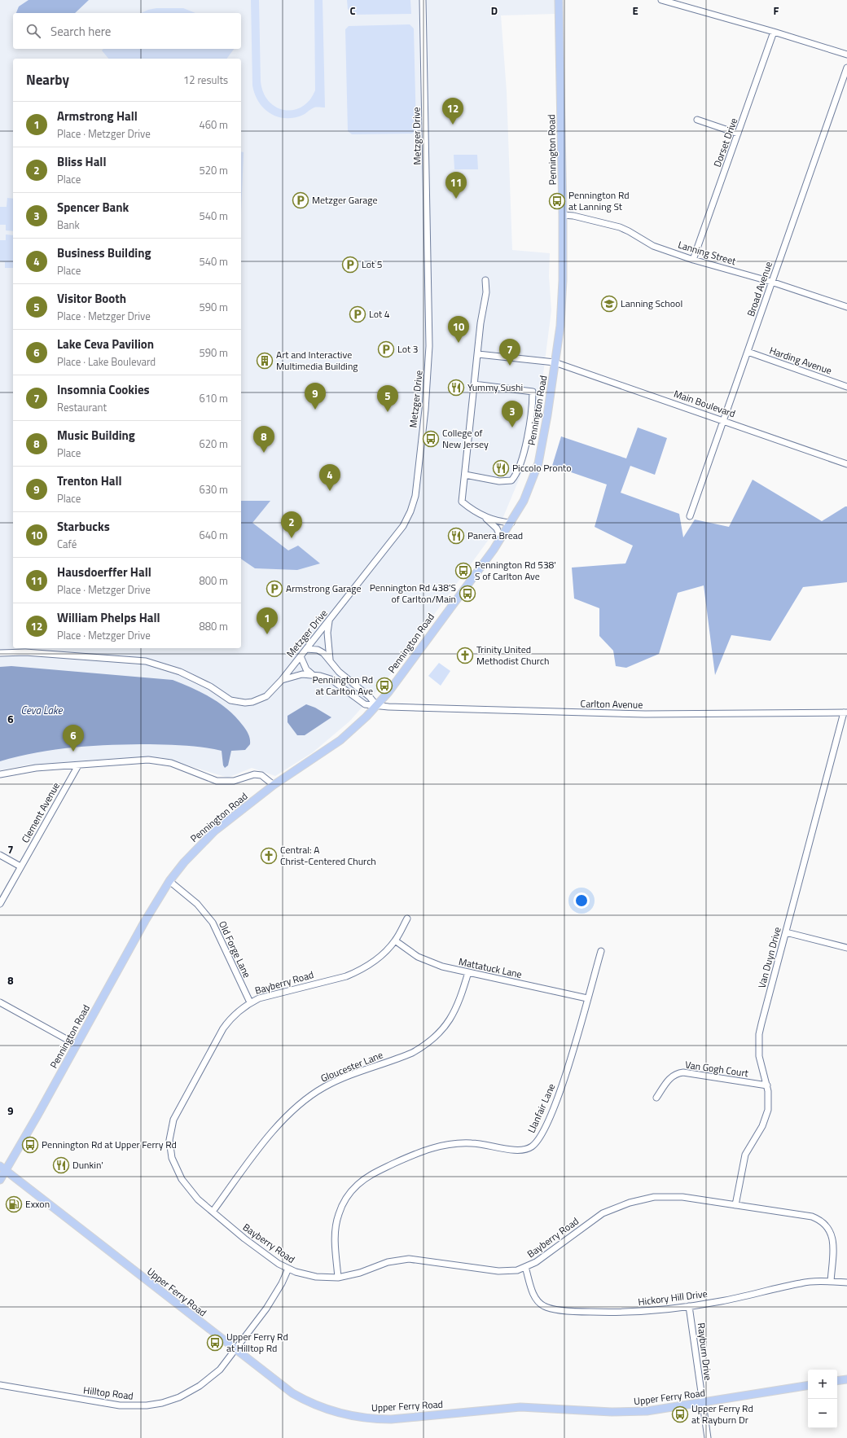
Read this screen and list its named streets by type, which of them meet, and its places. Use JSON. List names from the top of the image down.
{
  "streets": {
    "main road": ["Pennington Road", "Upper Ferry Road"],
    "street": [
      "Metzger Drive",
      "Dorset Drive",
      "Lanning Street",
      "Broad Avenue",
      "Harding Avenue",
      "Main Boulevard",
      "Carlton Avenue",
      "Clement Avenue",
      "Old Forge Lane",
      "Van Duyn Drive",
      "Mattatuck Lane",
      "Bayberry Road",
      "Gloucester Lane",
      "Van Gogh Court",
      "Llanfair Lane",
      "Hickory Hill Drive",
      "Rayburn Drive",
      "Hilltop Road"
    ]
  },
  "crossings": [
    ["Metzger Drive", "Carlton Avenue"],
    ["Dorset Drive", "Lanning Street"],
    ["Pennington Road", "Lanning Street"],
    ["Pennington Road", "Main Boulevard"],
    ["Pennington Road", "Carlton Avenue"],
    ["Pennington Road", "Old Forge Lane"],
    ["Pennington Road", "Upper Ferry Road"],
    ["Lanning Street", "Broad Avenue"],
    ["Broad Avenue", "Harding Avenue"],
    ["Broad Avenue", "Main Boulevard"],
    ["Carlton Avenue", "Van Duyn Drive"],
    ["Old Forge Lane", "Bayberry Road"],
    ["Van Duyn Drive", "Bayberry Road"],
    ["Van Duyn Drive", "Van Gogh Court"],
    ["Mattatuck Lane", "Bayberry Road"],
    ["Mattatuck Lane", "Gloucester Lane"],
    ["Mattatuck Lane", "Llanfair Lane"],
    ["Bayberry Road", "Gloucester Lane"],
    ["Bayberry Road", "Llanfair Lane"],
    ["Bayberry Road", "Hickory Hill Drive"],
    ["Bayberry Road", "Hilltop Road"],
    ["Upper Ferry Road", "Rayburn Drive"],
    ["Upper Ferry Road", "Hilltop Road"],
    ["Hickory Hill Drive", "Rayburn Drive"]
  ],
  "water": ["Ceva Lake"],
  "places": {
    "parking": [
      "Metzger Garage",
      "Lot 5",
      "Lot 4",
      "Lot 3",
      "Armstrong Garage"
    ],
    "bus stop": [
      "Pennington Rd at Lanning St",
      "College of New Jersey",
      "Pennington Rd 538' S of Carlton Ave",
      "Pennington Rd 438'S of Carlton/Main",
      "Pennington Rd at Carlton Ave",
      "Pennington Rd at Upper Ferry Rd",
      "Upper Ferry Rd at Hilltop Rd",
      "Upper Ferry Rd at Rayburn Dr"
    ],
    "school or university": ["Lanning School"],
    "building": ["Art and Interactive Multimedia Building"],
    "restaurant": [
      "Yummy Sushi",
      "Piccolo Pronto",
      "Panera Bread",
      "Dunkin'"
    ],
    "church": ["Trinity United Methodist Church", "Central: A Christ-Centered Church"],
    "fuel station": ["Exxon"]
  },
  "page": {
    "search": "Search here",
    "heading": ["Nearby", "12 results"],
    "pins": [
      "12",
      "11",
      "10",
      "7",
      "9",
      "5",
      "3",
      "8",
      "4",
      "2",
      "1",
      "6"
    ],
    "list": [
      {
        "mark": "1",
        "name": "Armstrong Hall",
        "note": "Place · Metzger Drive",
        "value": "460 m"
      },
      {
        "mark": "2",
        "name": "Bliss Hall",
        "note": "Place",
        "value": "520 m"
      },
      {
        "mark": "3",
        "name": "Spencer Bank",
        "note": "Bank",
        "value": "540 m"
      },
      {
        "mark": "4",
        "name": "Business Building",
        "note": "Place",
        "value": "540 m"
      },
      {
        "mark": "5",
        "name": "Visitor Booth",
        "note": "Place · Metzger Drive",
        "value": "590 m"
      },
      {
        "mark": "6",
        "name": "Lake Ceva Pavilion",
        "note": "Place · Lake Boulevard",
        "value": "590 m"
      },
      {
        "mark": "7",
        "name": "Insomnia Cookies",
        "note": "Restaurant",
        "value": "610 m"
      },
      {
        "mark": "8",
        "name": "Music Building",
        "note": "Place",
        "value": "620 m"
      },
      {
        "mark": "9",
        "name": "Trenton Hall",
        "note": "Place",
        "value": "630 m"
      },
      {
        "mark": "10",
        "name": "Starbucks",
        "note": "Café",
        "value": "640 m"
      },
      {
        "mark": "11",
        "name": "Hausdoerffer Hall",
        "note": "Place · Metzger Drive",
        "value": "800 m"
      },
      {
        "mark": "12",
        "name": "William Phelps Hall",
        "note": "Place · Metzger Drive",
        "value": "880 m"
      }
    ],
    "map_buttons": ["+", "−"]
  },
  "grid": {
    "columns": [
      "C",
      "D",
      "E",
      "F"
    ],
    "rows": [
      "6",
      "7",
      "8",
      "9"
    ]
  }
}
